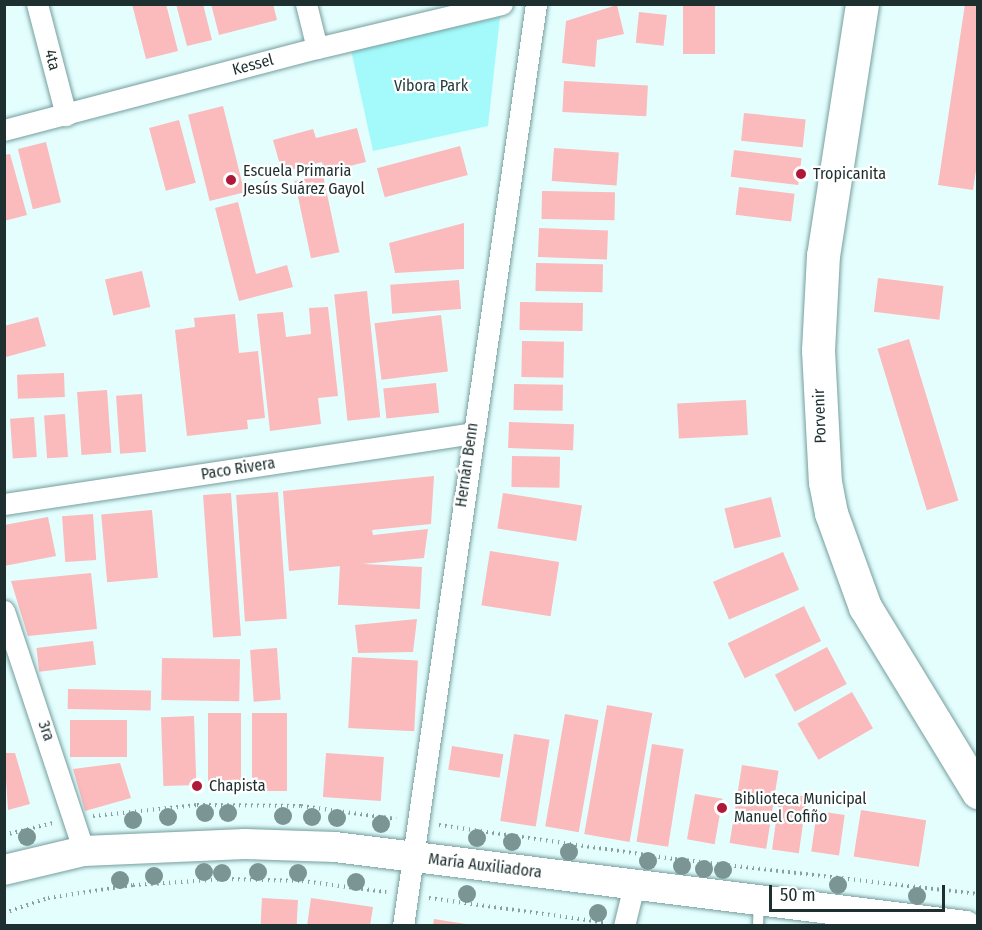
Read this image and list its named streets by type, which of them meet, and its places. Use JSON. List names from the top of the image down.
{
  "streets": {
    "main road": ["Porvenir"],
    "street": [
      "4ta",
      "Kessel",
      "Hernán Benn",
      "Paco Rivera",
      "3ra",
      "María Auxiliadora"
    ]
  },
  "crossings": [
    ["4ta", "Kessel"],
    ["Hernán Benn", "Paco Rivera"],
    ["Hernán Benn", "María Auxiliadora"],
    ["3ra", "María Auxiliadora"]
  ],
  "parks": ["Vibora Park"],
  "places": [
    "Tropicanita",
    "Escuela Primaria Jesús Suárez Gayol",
    "Chapista",
    "Biblioteca Municipal Manuel Cofiño"
  ],
  "scale_bar": "50 m"
}
